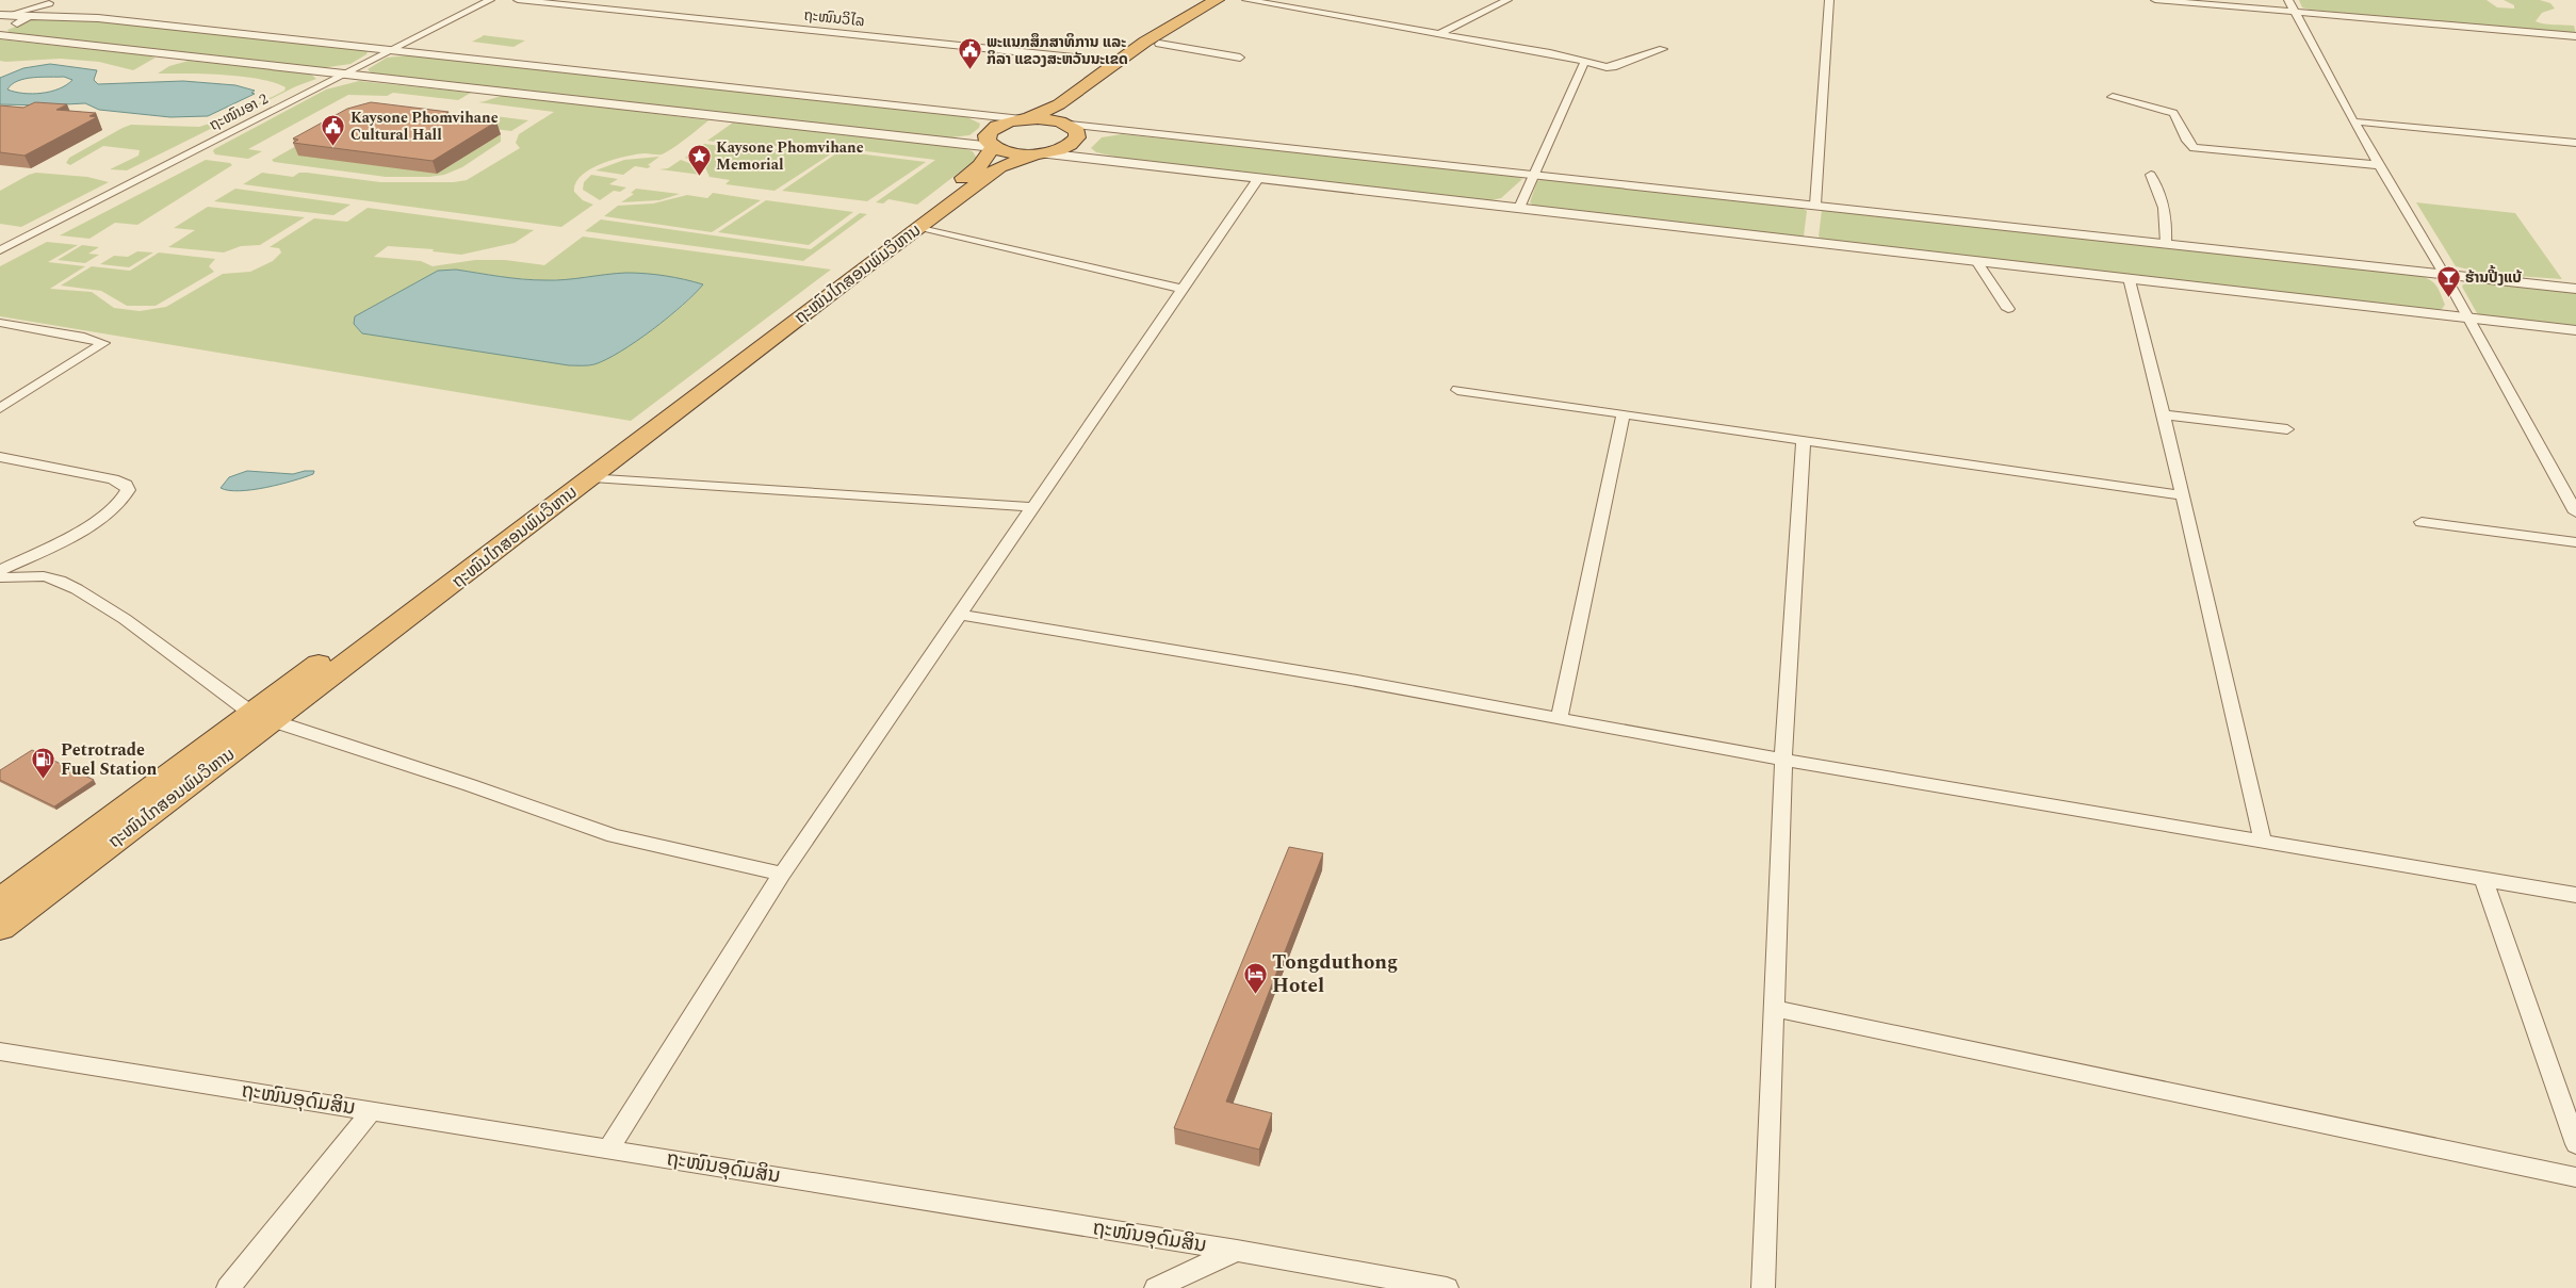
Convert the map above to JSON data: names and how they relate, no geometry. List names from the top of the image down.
{
  "streets": {
    "highway": ["ຖະໜົນໄກສອນພົມວິຫານ"],
    "street": ["ຖະໜົນວິໄລ", "ຖະໜົນອາ 2", "ຖະໜົນອຸດົມສິນ"]
  },
  "places": {
    "public building": ["ພະແນກສຶກສາທິການ ແລະ ກິລາ ແຂວງສະຫວັນນະເຂດ", "Kaysone Phomvihane Cultural Hall"],
    "place": ["Kaysone Phomvihane Memorial"],
    "bar": ["ຮ້ານປີ້ງແບ້"],
    "fuel station": ["Petrotrade Fuel Station"],
    "hotel": ["Tongduthong Hotel"]
  }
}
